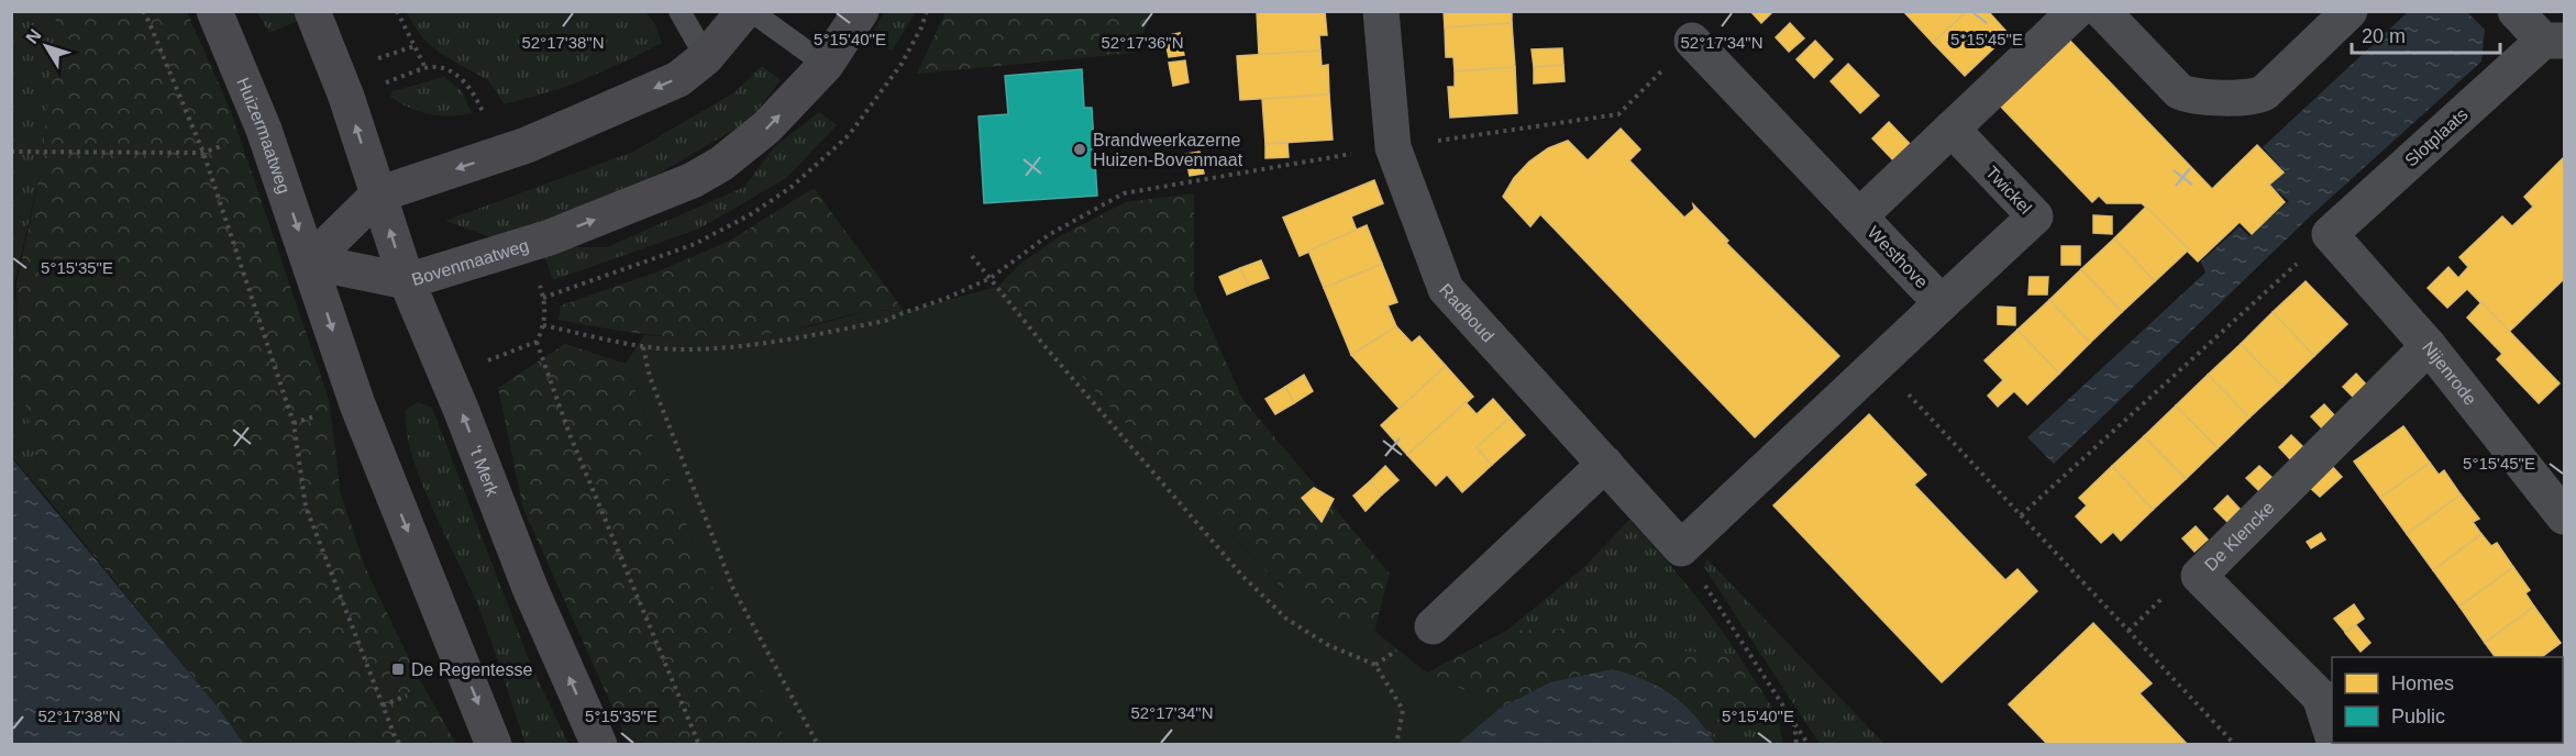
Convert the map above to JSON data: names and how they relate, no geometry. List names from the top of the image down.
{
  "streets": {
    "main road": ["Huizermaatweg", "Bovenmaatweg", "'t Merk"],
    "street": [
      "Slotplaats",
      "Twickel",
      "Westhove",
      "Radboud",
      "Nijenrode",
      "De Klencke"
    ]
  },
  "crossings": [
    ["Huizermaatweg", "Bovenmaatweg"],
    ["Slotplaats", "Nijenrode"],
    ["Twickel", "Westhove"],
    ["Westhove", "Radboud"],
    ["Bovenmaatweg", "'t Merk"],
    ["Nijenrode", "De Klencke"]
  ],
  "places": {
    "other": ["Brandweerkazerne Huizen-Bovenmaat"],
    "transit": ["De Regentesse"]
  },
  "legend": ["Homes", "Public"],
  "scale_bar": "20 m",
  "north": "top left",
  "coordinates": [
    "5°15'40\"E",
    "5°15'45\"E",
    "52°17'38\"N",
    "52°17'36\"N",
    "52°17'34\"N",
    "5°15'35\"E"
  ]
}
